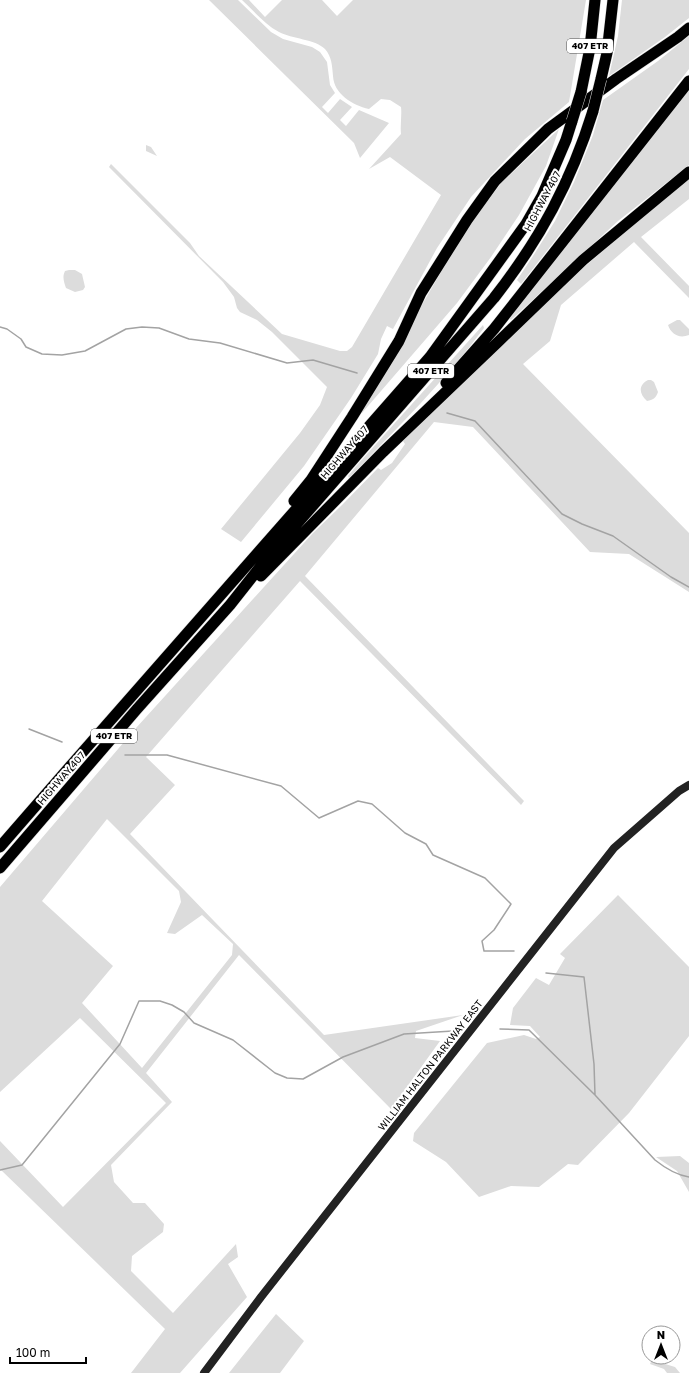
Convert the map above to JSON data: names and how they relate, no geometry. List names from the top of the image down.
{
  "streets": {
    "highway": ["407 ETR", "HIGHWAY 407"],
    "main road": ["WILLIAM HALTON PARKWAY EAST"]
  },
  "scale_bar": "100 m",
  "north": "top"
}
